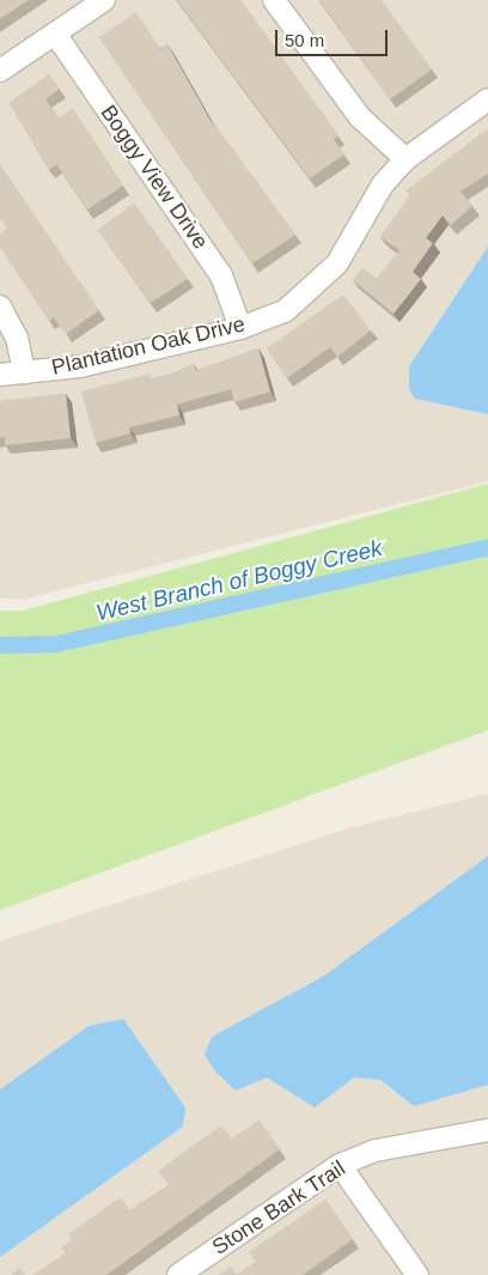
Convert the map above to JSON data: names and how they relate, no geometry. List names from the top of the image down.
{
  "streets": {
    "street": ["Boggy View Drive", "Plantation Oak Drive", "Stone Bark Trail"]
  },
  "crossings": [
    ["Boggy View Drive", "Plantation Oak Drive"]
  ],
  "water": ["West Branch of Boggy Creek"],
  "scale_bar": "50 m"
}
